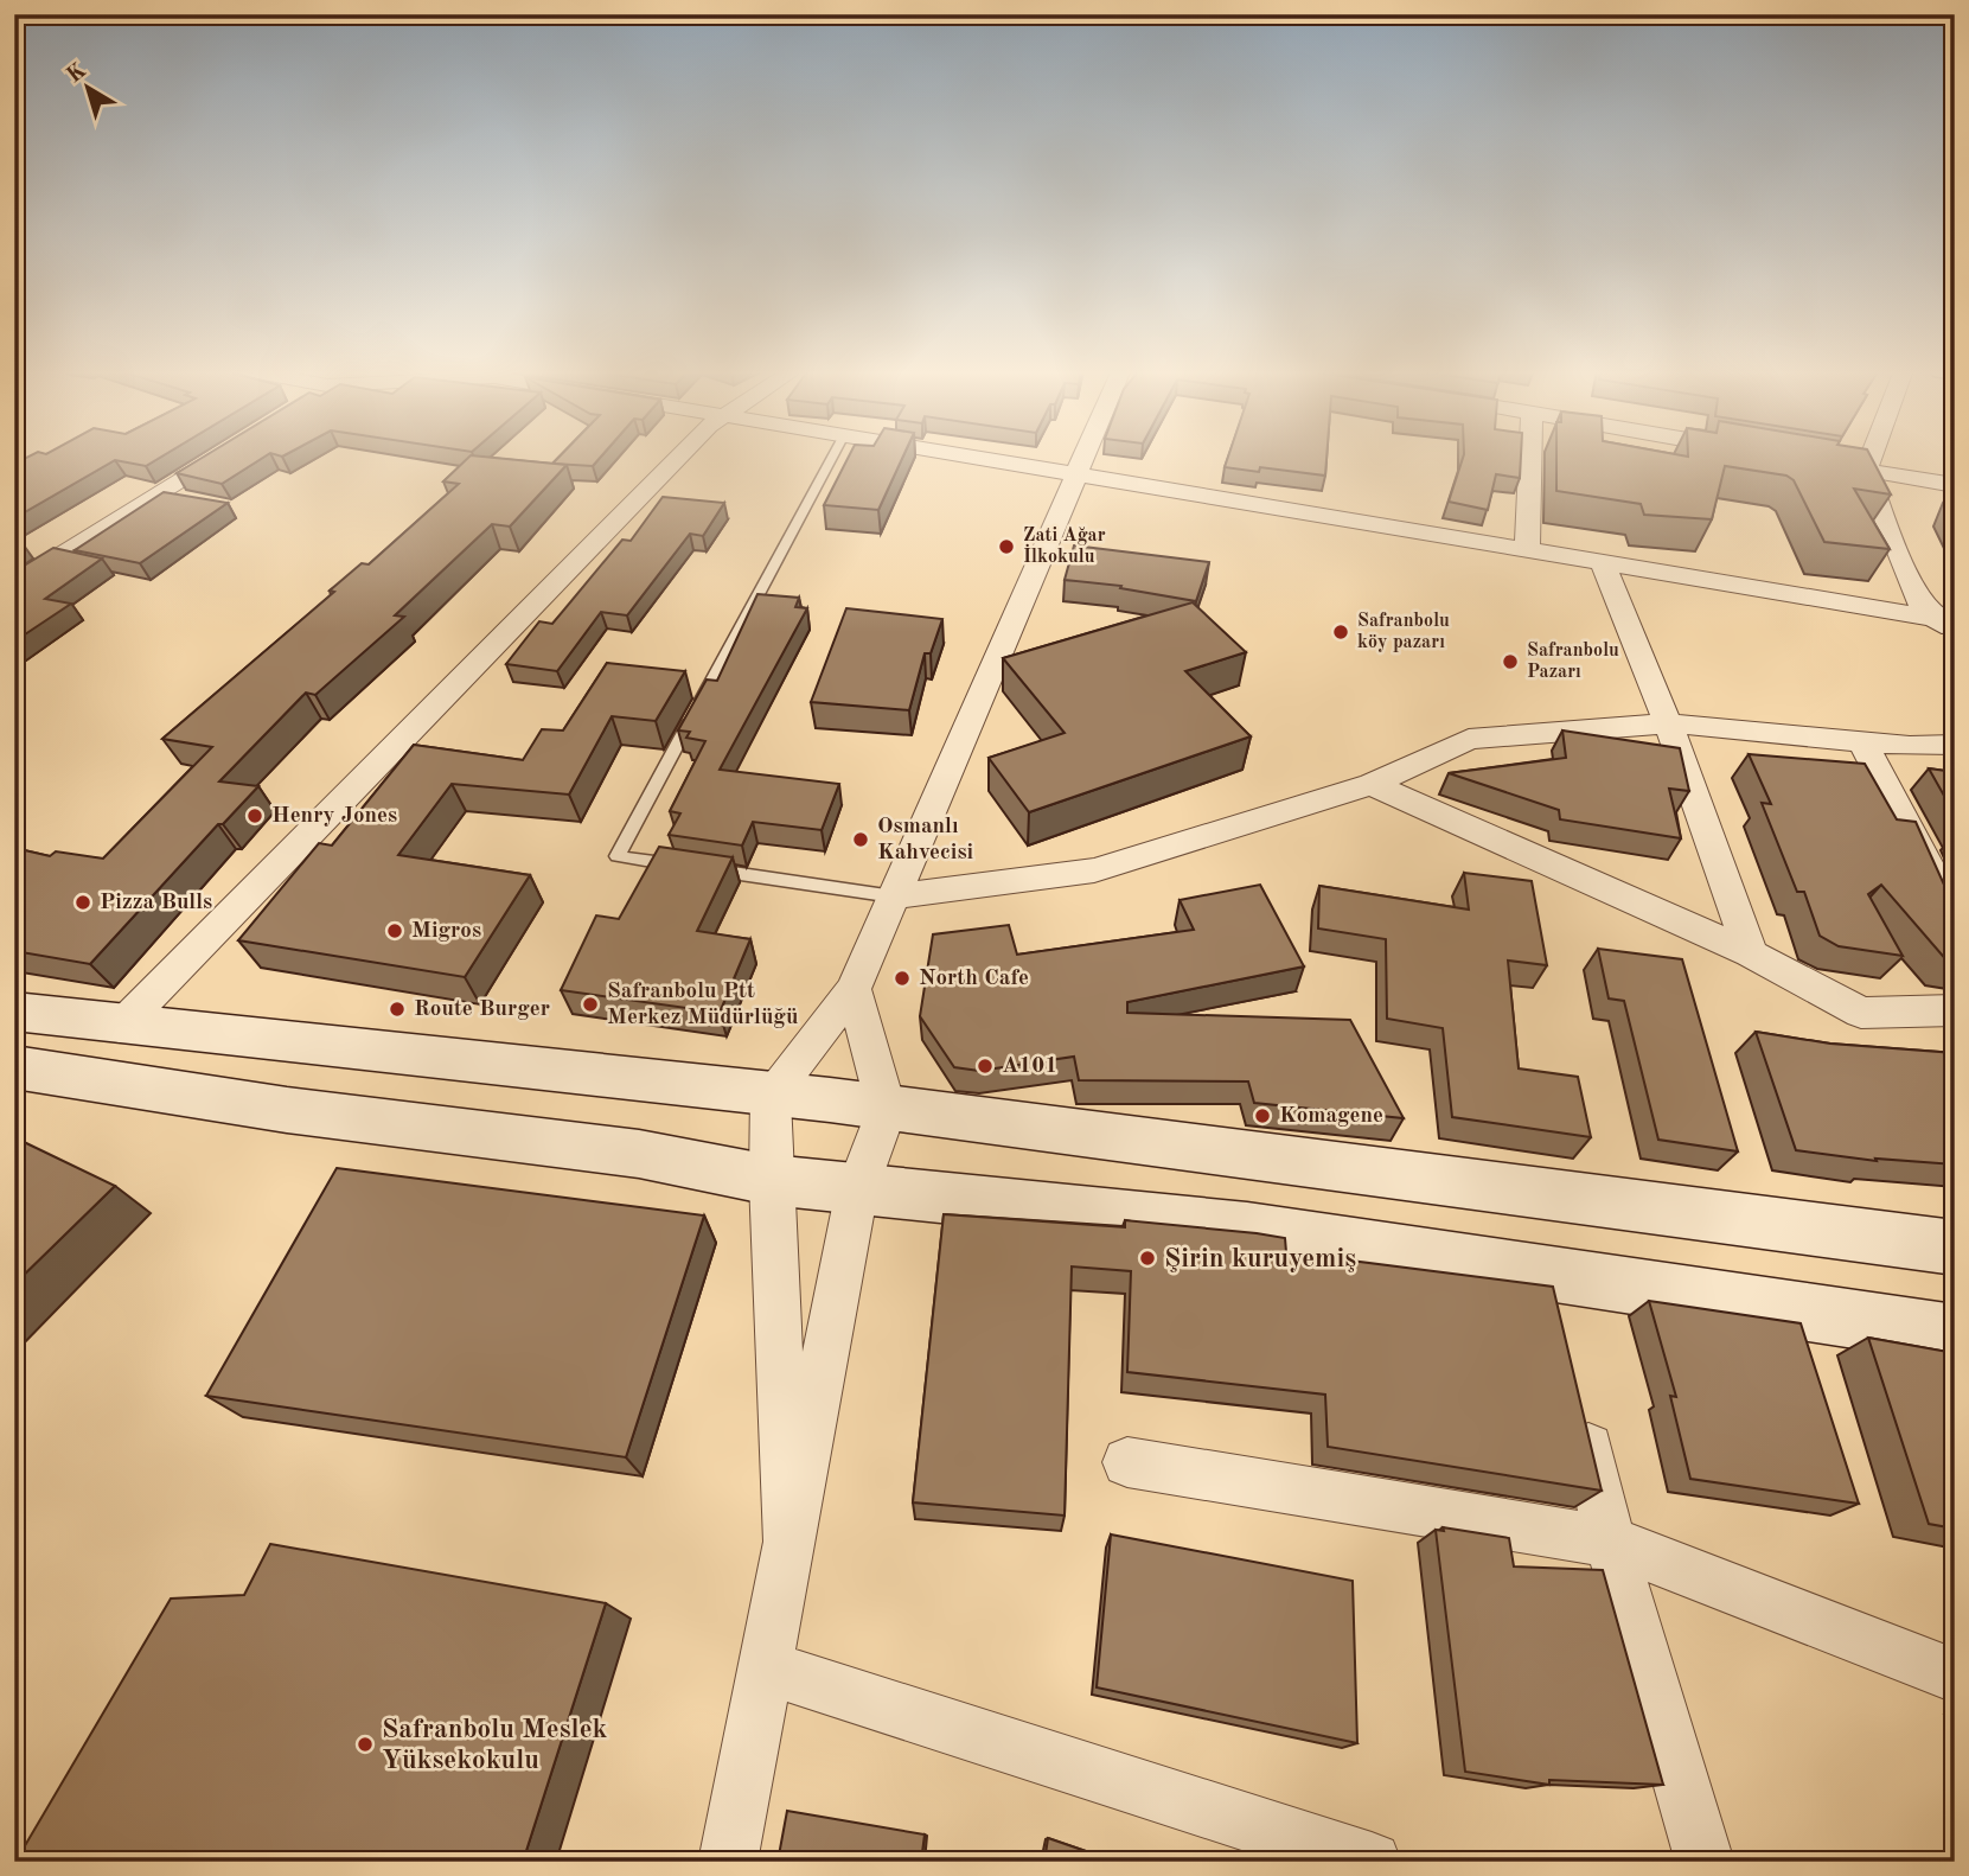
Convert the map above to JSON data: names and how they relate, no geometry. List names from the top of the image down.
{
  "places": [
    "Zati Ağar İlkokulu",
    "Safranbolu köy pazarı",
    "Safranbolu Pazarı",
    "Henry Jones",
    "Osmanlı Kahvecisi",
    "Pizza Bulls",
    "Migros",
    "North Cafe",
    "Safranbolu Ptt Merkez Müdürlüğü",
    "Route Burger",
    "A101",
    "Komagene",
    "Şirin kuruyemiş",
    "Safranbolu Meslek Yüksekokulu"
  ],
  "north": "top left"
}
